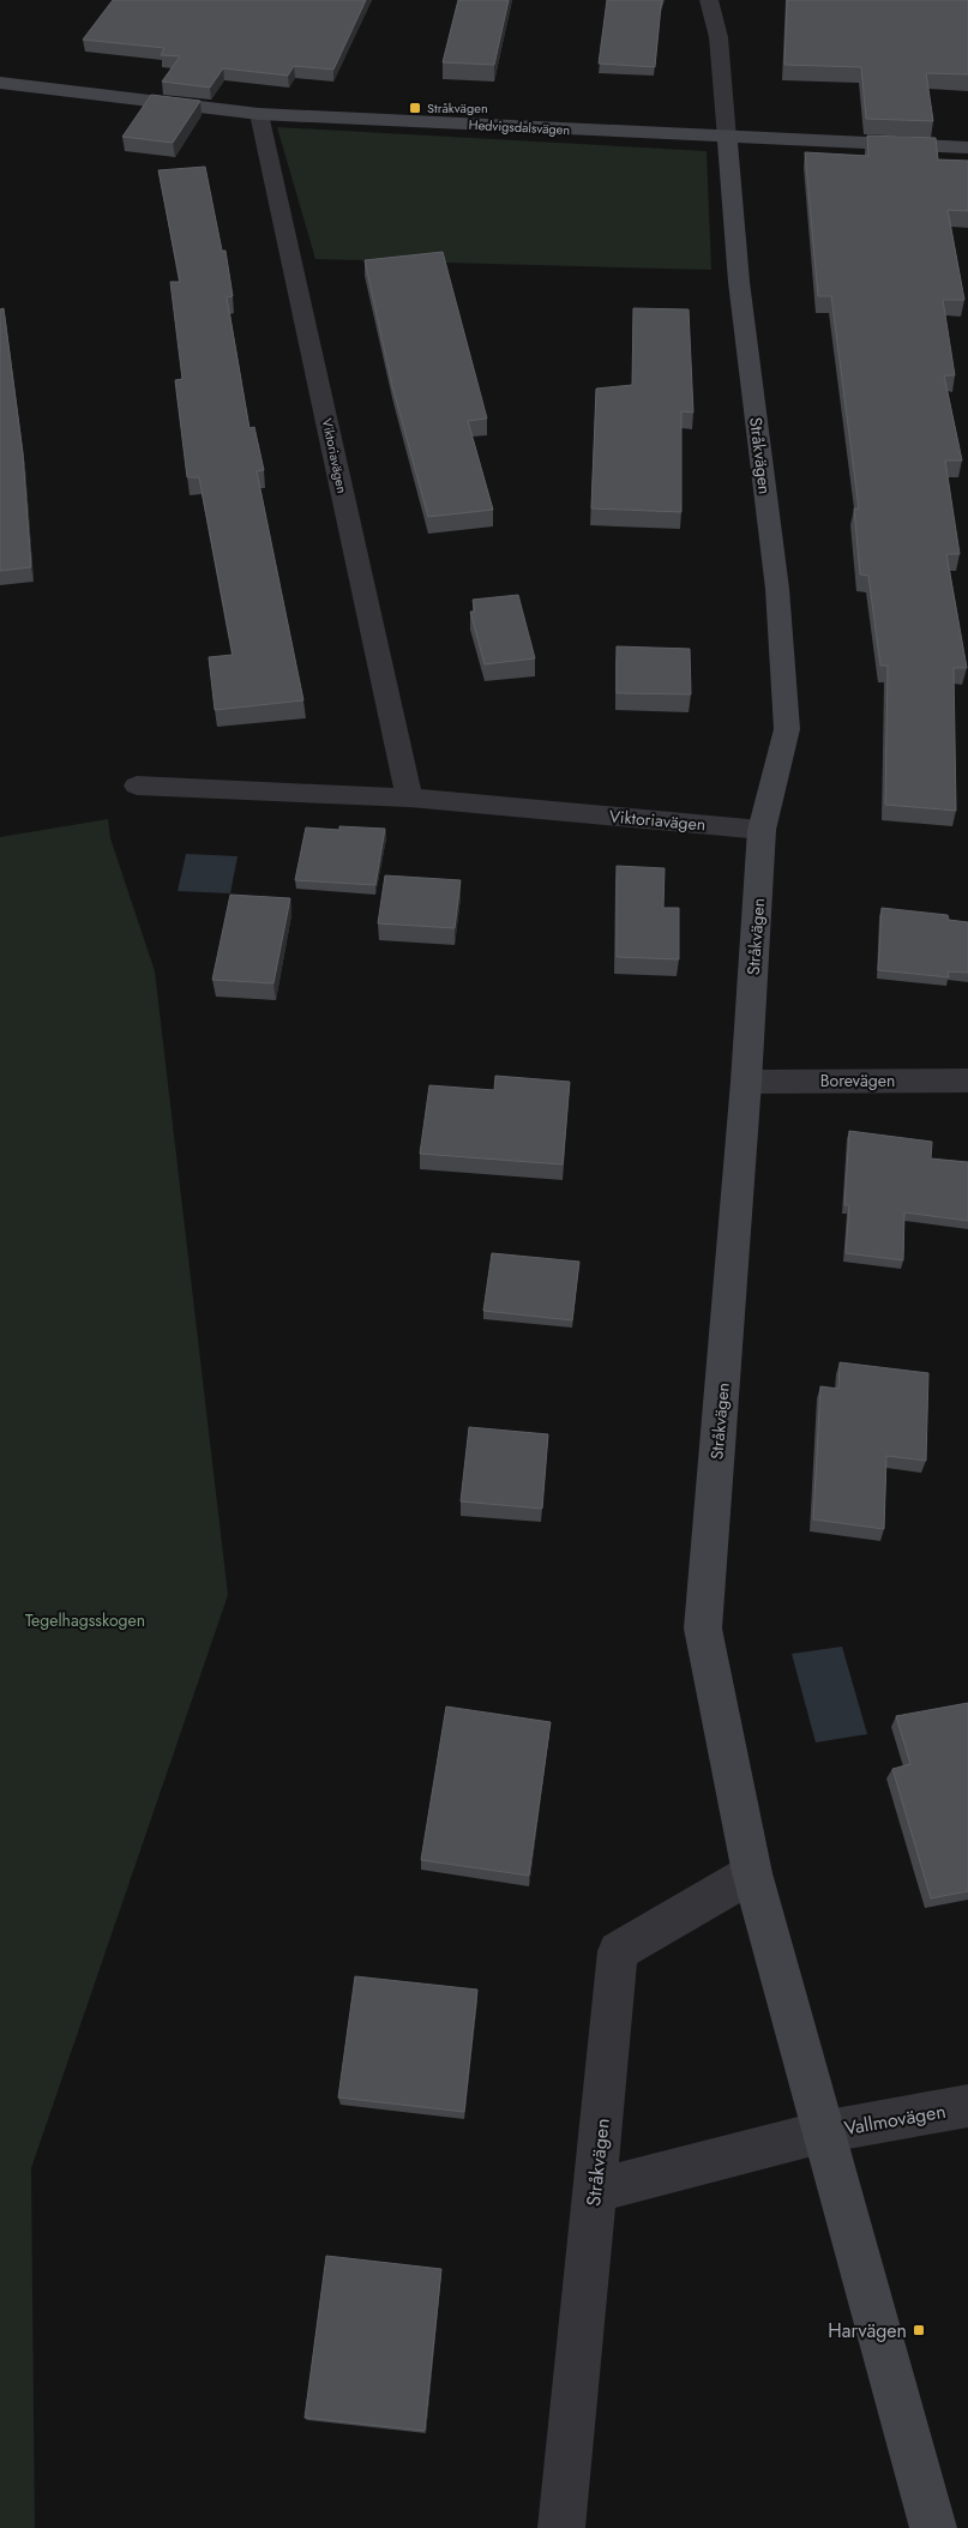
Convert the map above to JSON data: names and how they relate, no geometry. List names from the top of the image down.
{
  "streets": {
    "street": [
      "Hedvigsdalsvägen",
      "Viktoriavägen",
      "Stråkvägen",
      "Borevägen",
      "Vallmovägen"
    ]
  },
  "crossings": [
    ["Hedvigsdalsvägen", "Viktoriavägen"],
    ["Hedvigsdalsvägen", "Stråkvägen"],
    ["Viktoriavägen", "Stråkvägen"],
    ["Stråkvägen", "Borevägen"],
    ["Stråkvägen", "Vallmovägen"]
  ],
  "parks": ["Tegelhagsskogen"],
  "places": {
    "transit": ["Stråkvägen", "Harvägen"]
  }
}
